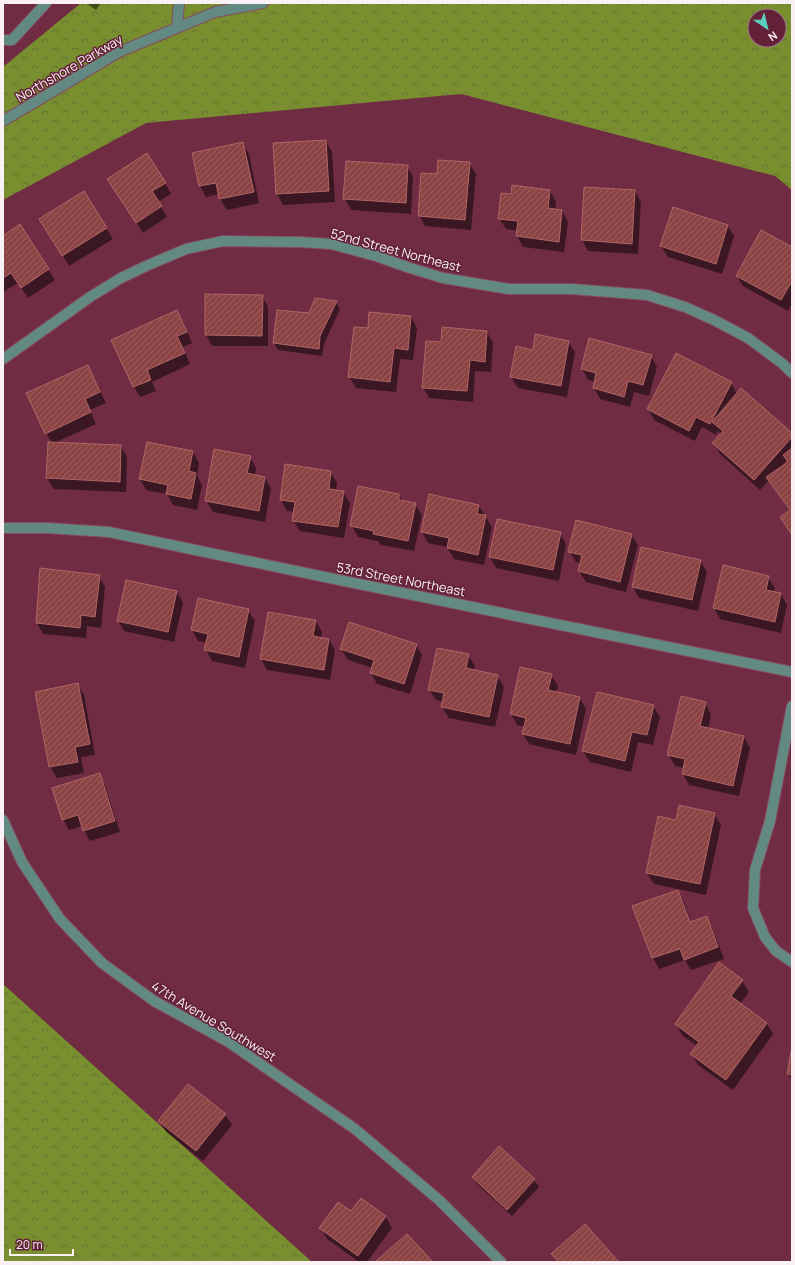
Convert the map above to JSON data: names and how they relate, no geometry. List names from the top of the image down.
{
  "streets": {
    "street": [
      "Northshore Parkway",
      "52nd Street Northeast",
      "53rd Street Northeast",
      "47th Avenue Southwest"
    ]
  },
  "scale_bar": "20 m",
  "north": "bottom right"
}
